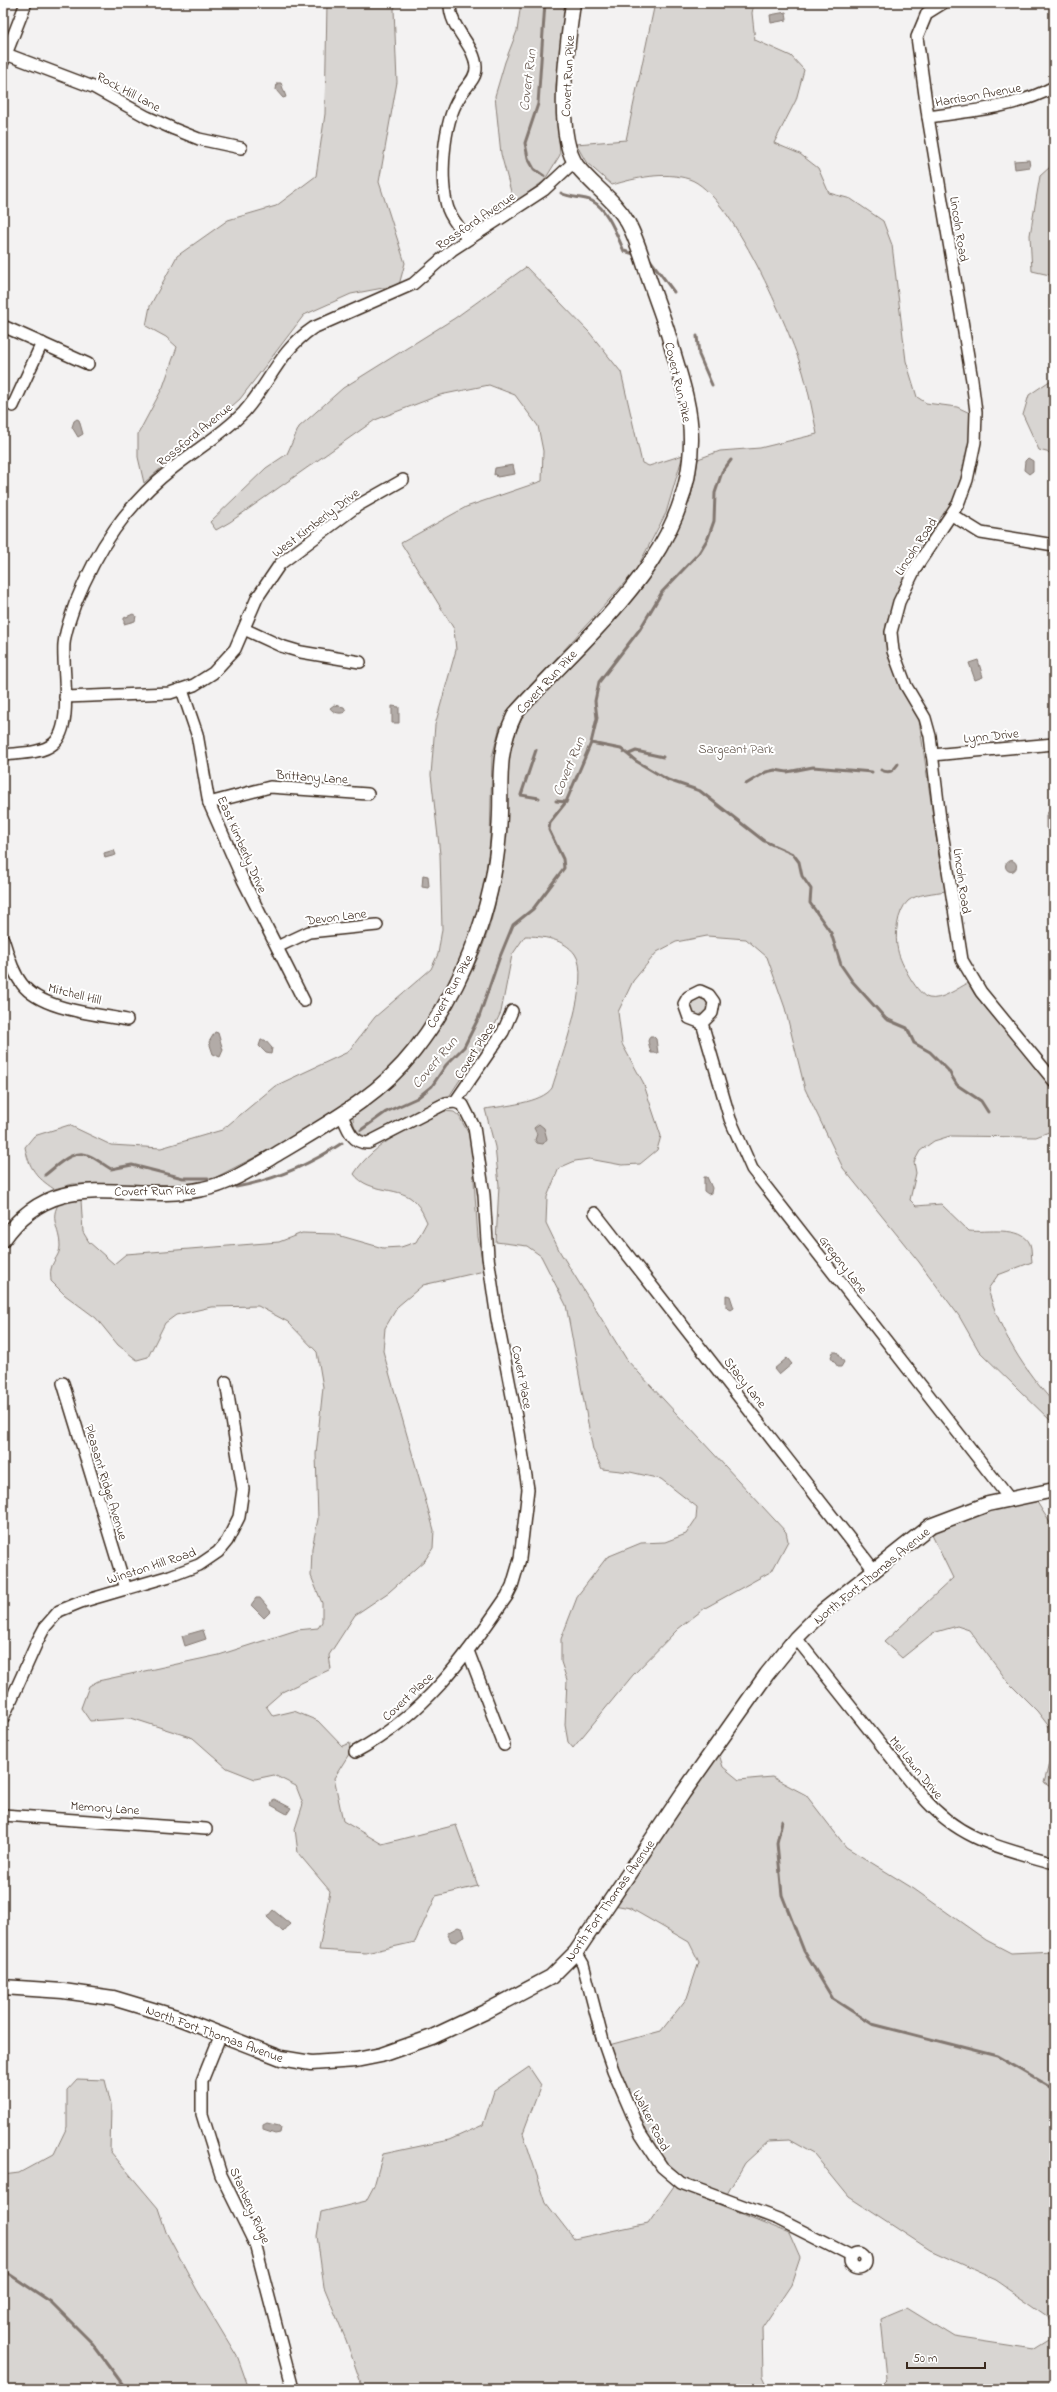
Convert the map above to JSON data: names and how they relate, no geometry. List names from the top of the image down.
{
  "streets": {
    "street": [
      "Covert Run Pike",
      "Rock Hill Lane",
      "Harrison Avenue",
      "Rossford Avenue",
      "Lincoln Road",
      "West Kimberly Drive",
      "Lynn Drive",
      "Brittany Lane",
      "East Kimberly Drive",
      "Devon Lane",
      "Mitchell Hill",
      "Covert Place",
      "Gregory Lane",
      "Stacy Lane",
      "Pleasant Ridge Avenue",
      "Winston Hill Road",
      "North Fort Thomas Avenue",
      "Mel Lawn Drive",
      "Memory Lane",
      "Walker Road",
      "Stanbery Ridge"
    ]
  },
  "crossings": [
    ["Covert Run Pike", "Rossford Avenue"],
    ["Harrison Avenue", "Lincoln Road"],
    ["Rossford Avenue", "West Kimberly Drive"],
    ["Lincoln Road", "Lynn Drive"],
    ["West Kimberly Drive", "East Kimberly Drive"],
    ["Brittany Lane", "East Kimberly Drive"],
    ["East Kimberly Drive", "Devon Lane"],
    ["Gregory Lane", "North Fort Thomas Avenue"],
    ["Stacy Lane", "North Fort Thomas Avenue"],
    ["Pleasant Ridge Avenue", "Winston Hill Road"],
    ["North Fort Thomas Avenue", "Mel Lawn Drive"],
    ["North Fort Thomas Avenue", "Walker Road"],
    ["North Fort Thomas Avenue", "Stanbery Ridge"]
  ],
  "water": ["Covert Run"],
  "parks": ["Sargeant Park"],
  "scale_bar": "50 m"
}
